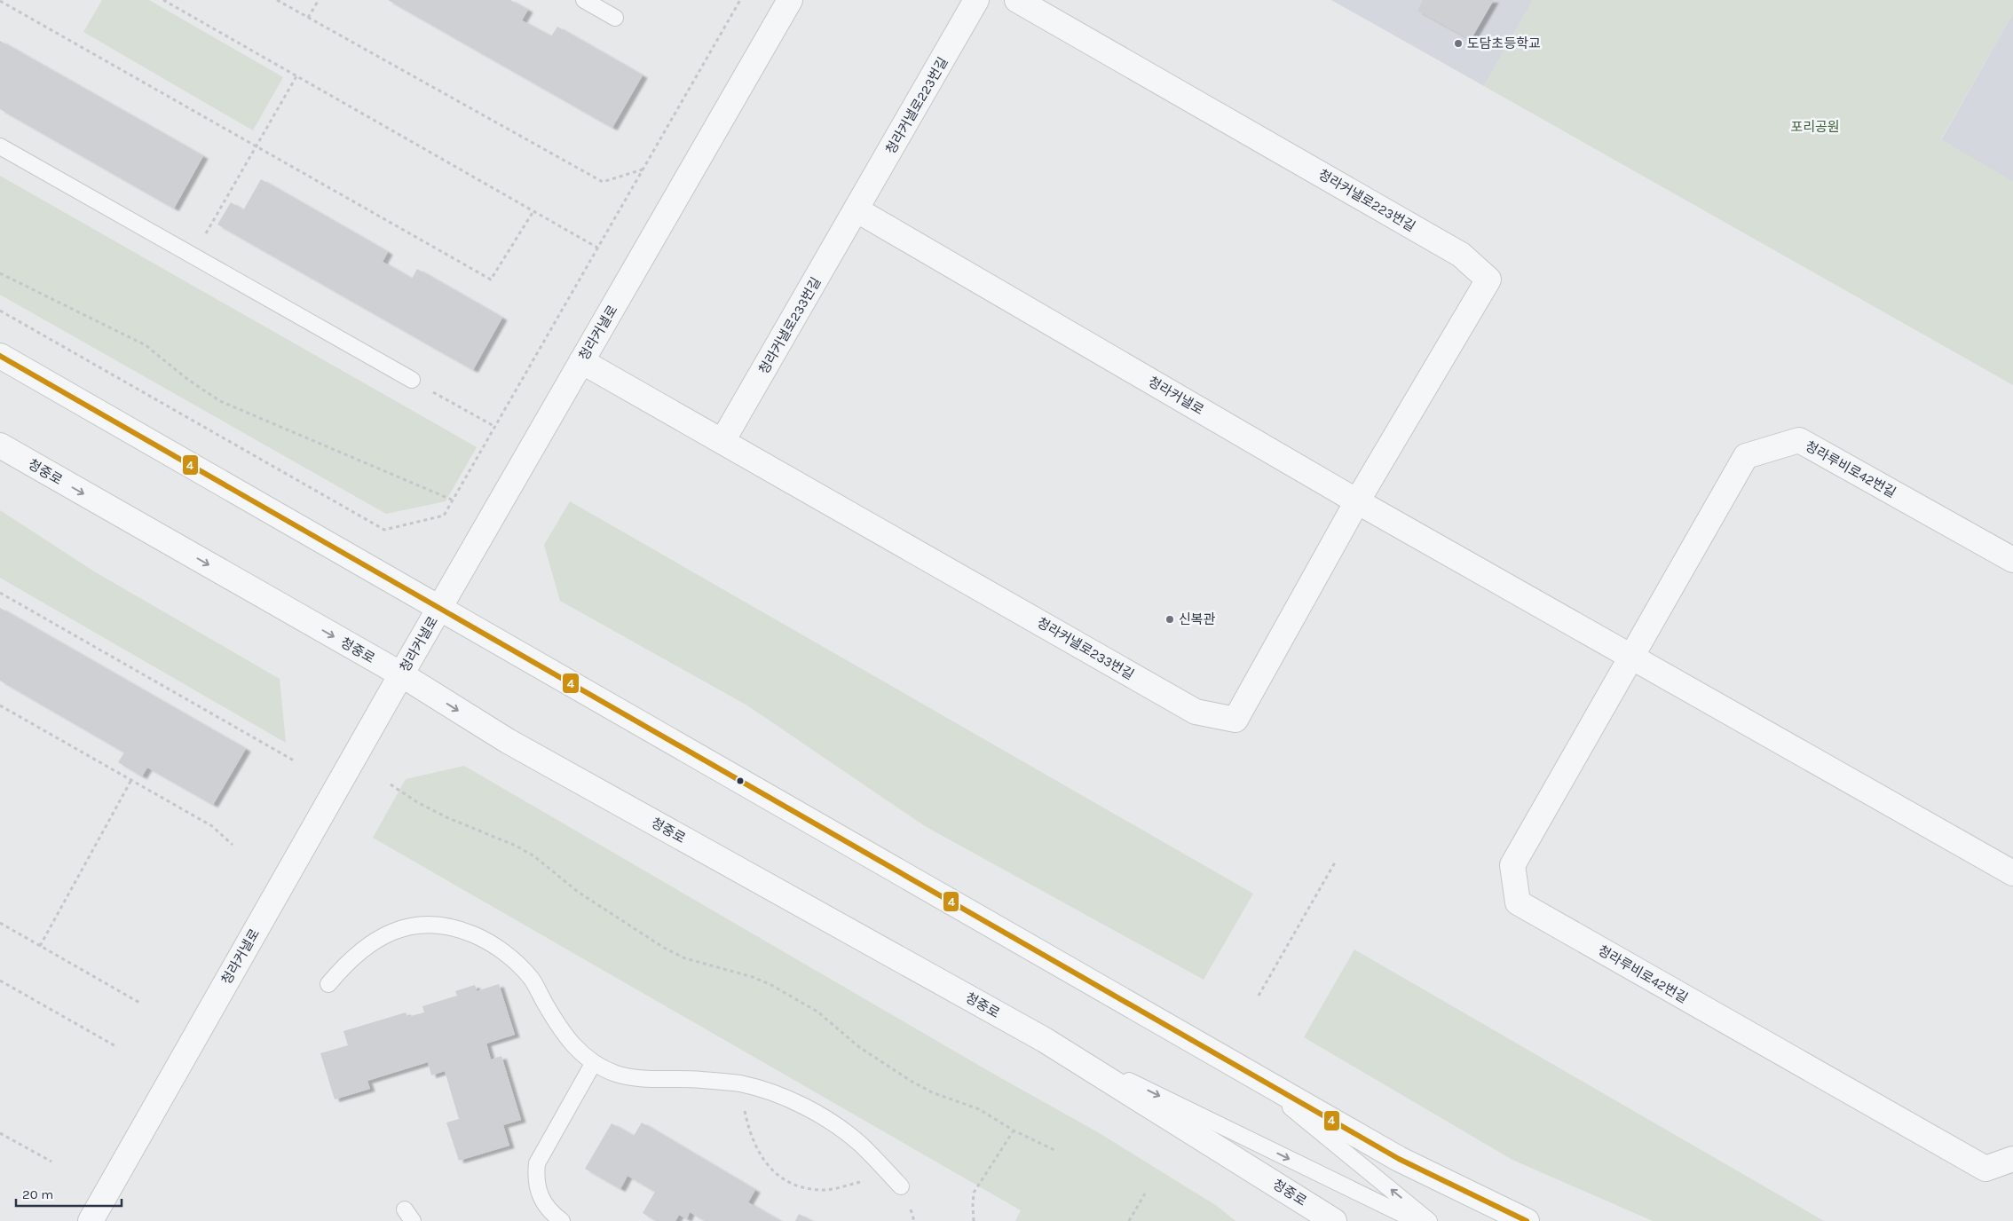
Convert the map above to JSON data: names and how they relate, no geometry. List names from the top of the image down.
{
  "streets": {
    "street": [
      "청라커낼로223번길",
      "청라커낼로233번길",
      "청라커낼로",
      "청라루비로42번길",
      "청중로"
    ]
  },
  "crossings": [
    ["청라커낼로223번길", "청라커낼로233번길"],
    ["청라커낼로223번길", "청라커낼로"],
    ["청라커낼로233번길", "청라커낼로"],
    ["청라커낼로", "청라루비로42번길"],
    ["청라커낼로", "청중로"]
  ],
  "parks": ["포리공원"],
  "places": ["도담초등학교", "신복관"],
  "lines": ["transit line 4"],
  "scale_bar": "20 m"
}
